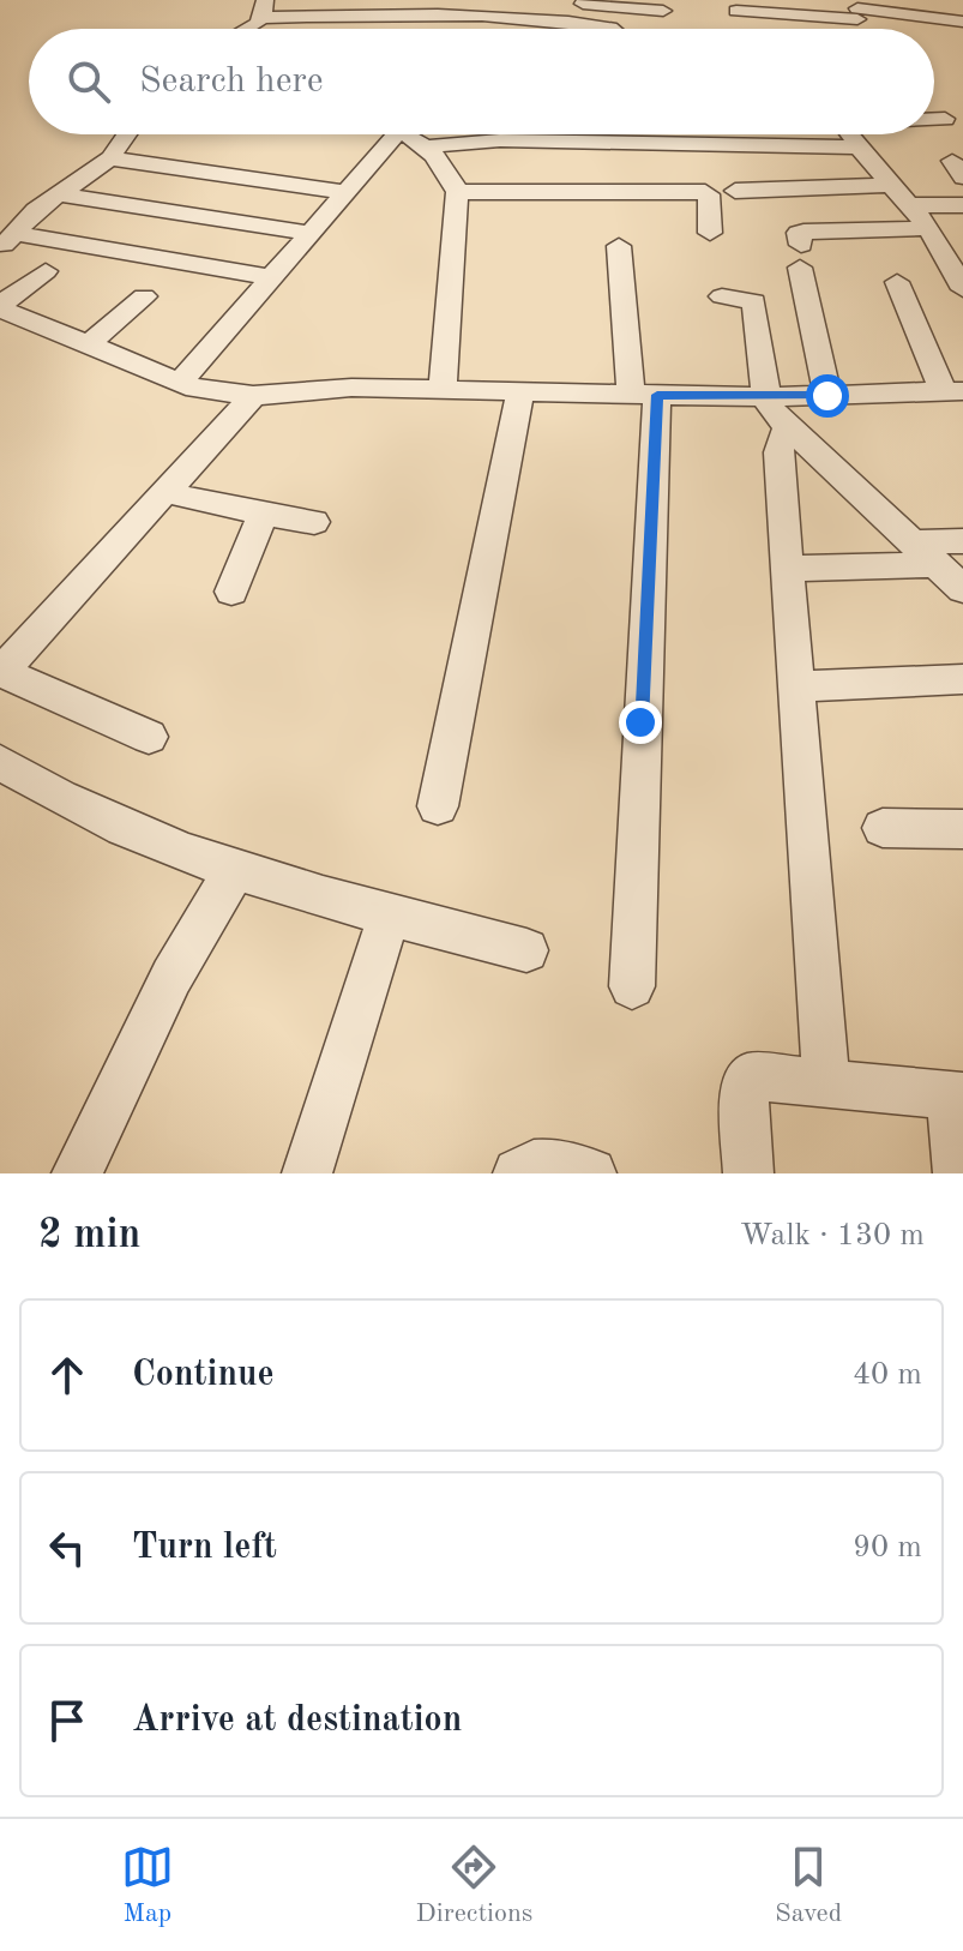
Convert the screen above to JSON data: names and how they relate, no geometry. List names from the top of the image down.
{
  "page": {
    "search": "Search here",
    "heading": ["2 min", "Walk · 130 m"],
    "list": [
      ["Continue", "40 m"],
      ["Turn left", "90 m"],
      "Arrive at destination"
    ],
    "nav": ["Map", "Directions", "Saved"]
  }
}
